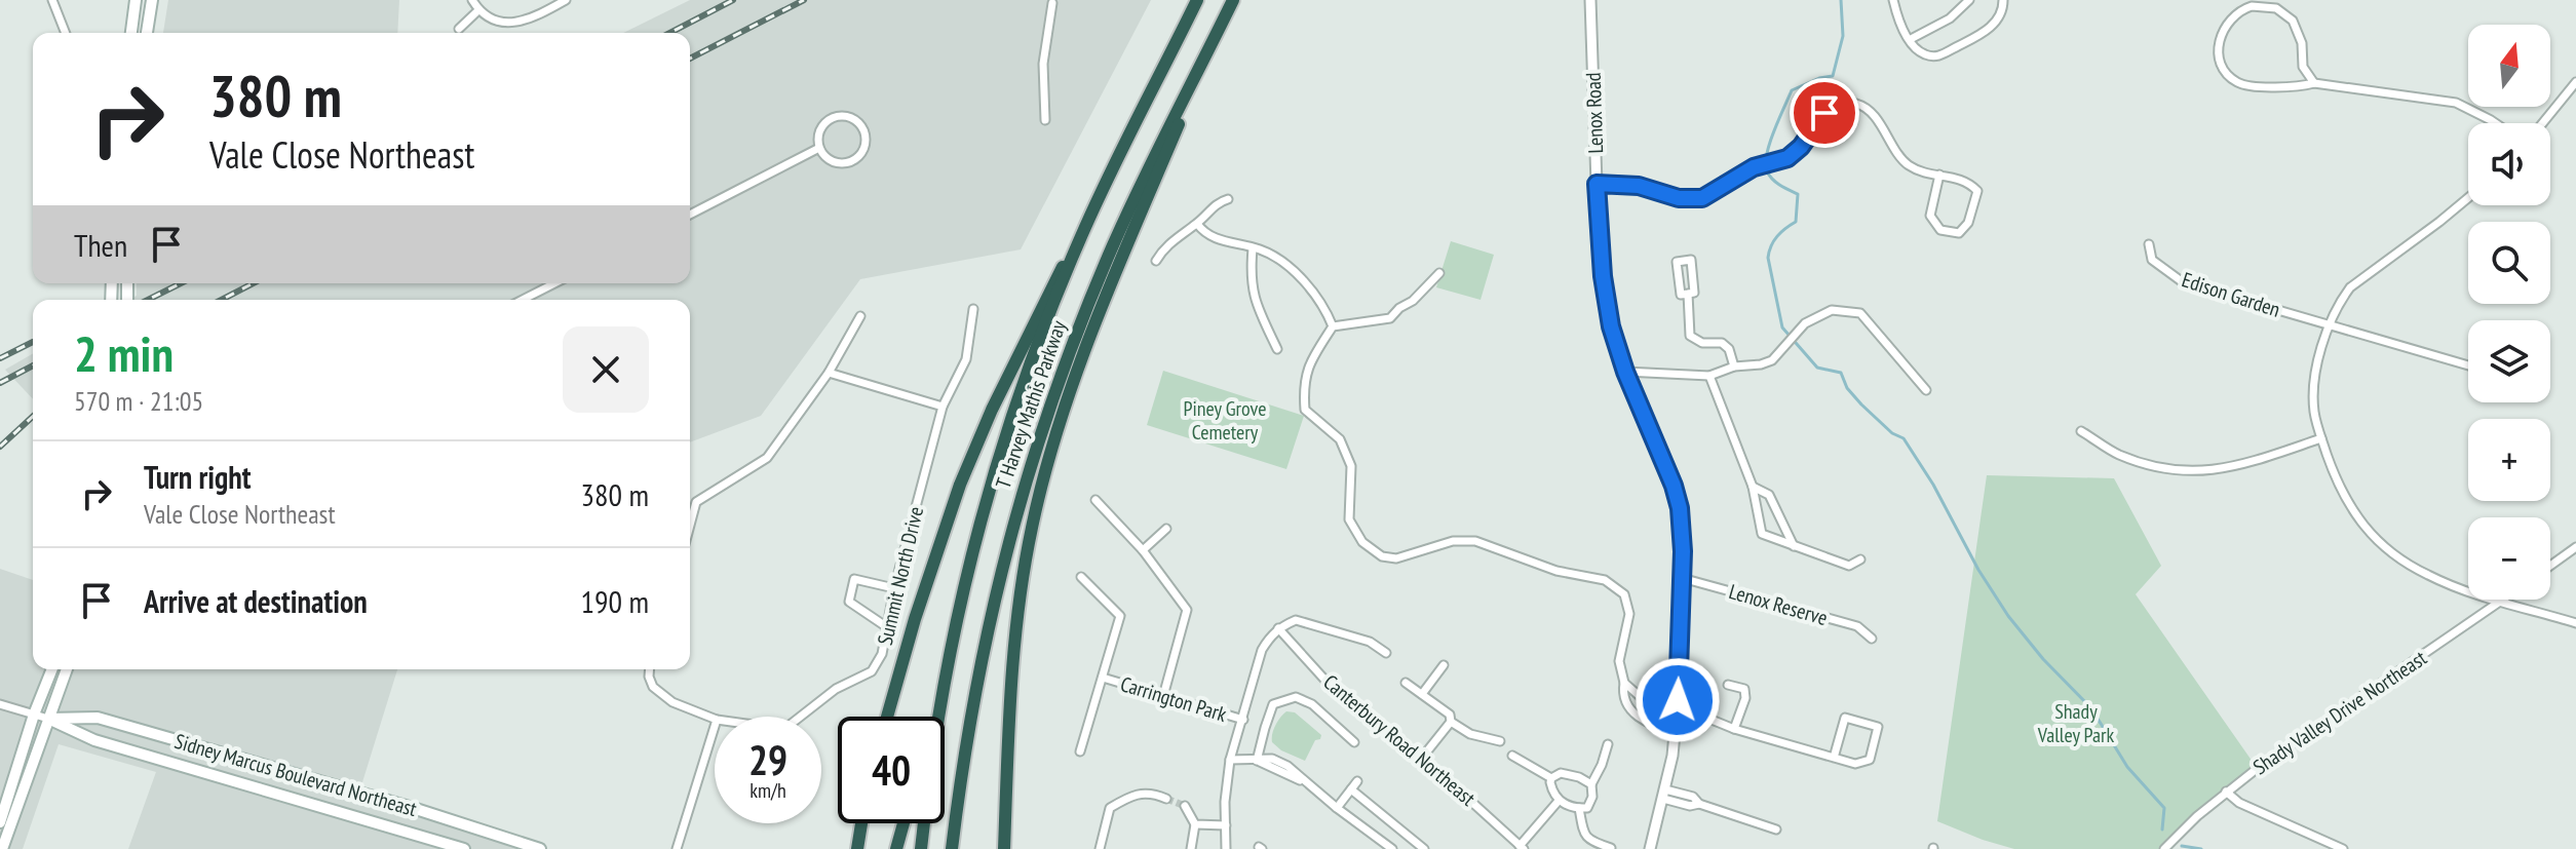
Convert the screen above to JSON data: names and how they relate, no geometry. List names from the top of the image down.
{
  "streets": {
    "highway": ["T Harvey Mathis Parkway"],
    "main road": ["Sidney Marcus Boulevard Northeast"],
    "street": [
      "Lenox Road",
      "Edison Garden",
      "Summit North Drive",
      "Lenox Reserve",
      "Carrington Park",
      "Shady Valley Drive Northeast",
      "Canterbury Road Northeast"
    ]
  },
  "crossings": [
    ["Lenox Road", "Lenox Reserve"]
  ],
  "parks": ["Piney Grove Cemetery", "Shady Valley Park"],
  "north": "top",
  "page": {
    "map_buttons": ["+", "−"],
    "turn": ["380 m", "Vale Close Northeast"],
    "then": "Then",
    "heading": ["2 min", "570 m · 21:05"],
    "list": [
      {
        "name": "Turn right",
        "note": "Vale Close Northeast",
        "value": "380 m"
      },
      {
        "name": "Arrive at destination",
        "value": "190 m"
      }
    ],
    "speed": "29 km/h",
    "limit": "40"
  }
}
